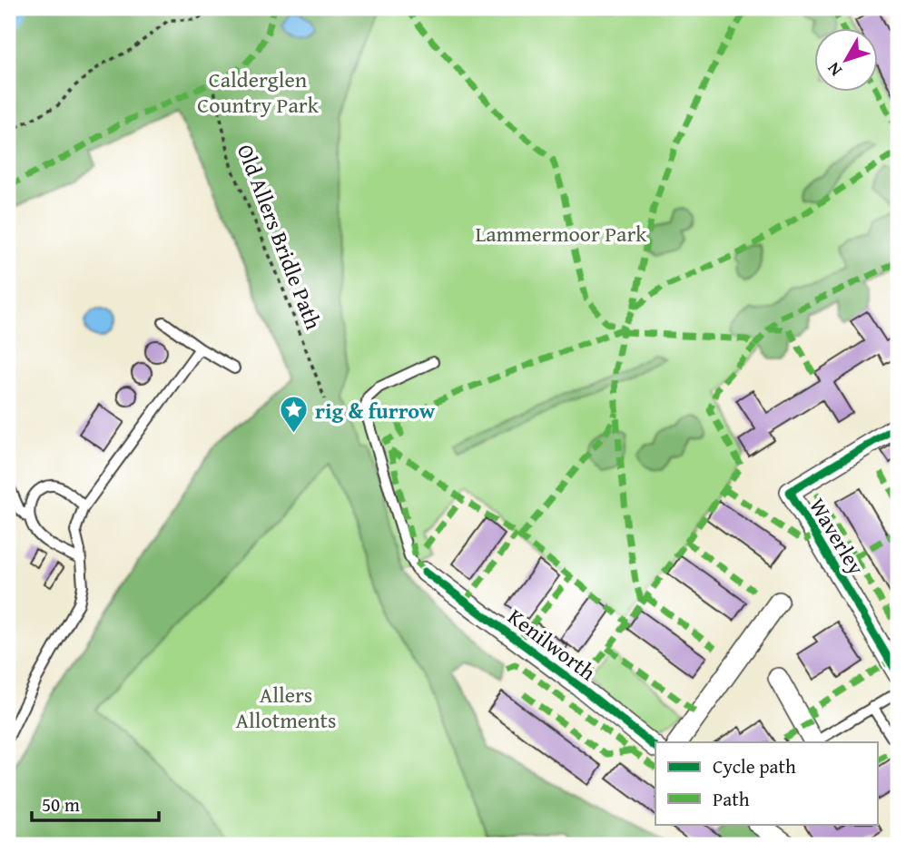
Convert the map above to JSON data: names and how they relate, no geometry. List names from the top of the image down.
{
  "streets": {
    "street": ["Waverley", "Kenilworth"],
    "path": ["Old Allers Bridle Path"]
  },
  "parks": ["Calderglen Country Park", "Lammermoor Park", "Allers Allotments"],
  "places": {
    "place": ["rig & furrow"]
  },
  "legend": ["Cycle path", "Path"],
  "scale_bar": "50 m",
  "north": "bottom left"
}
